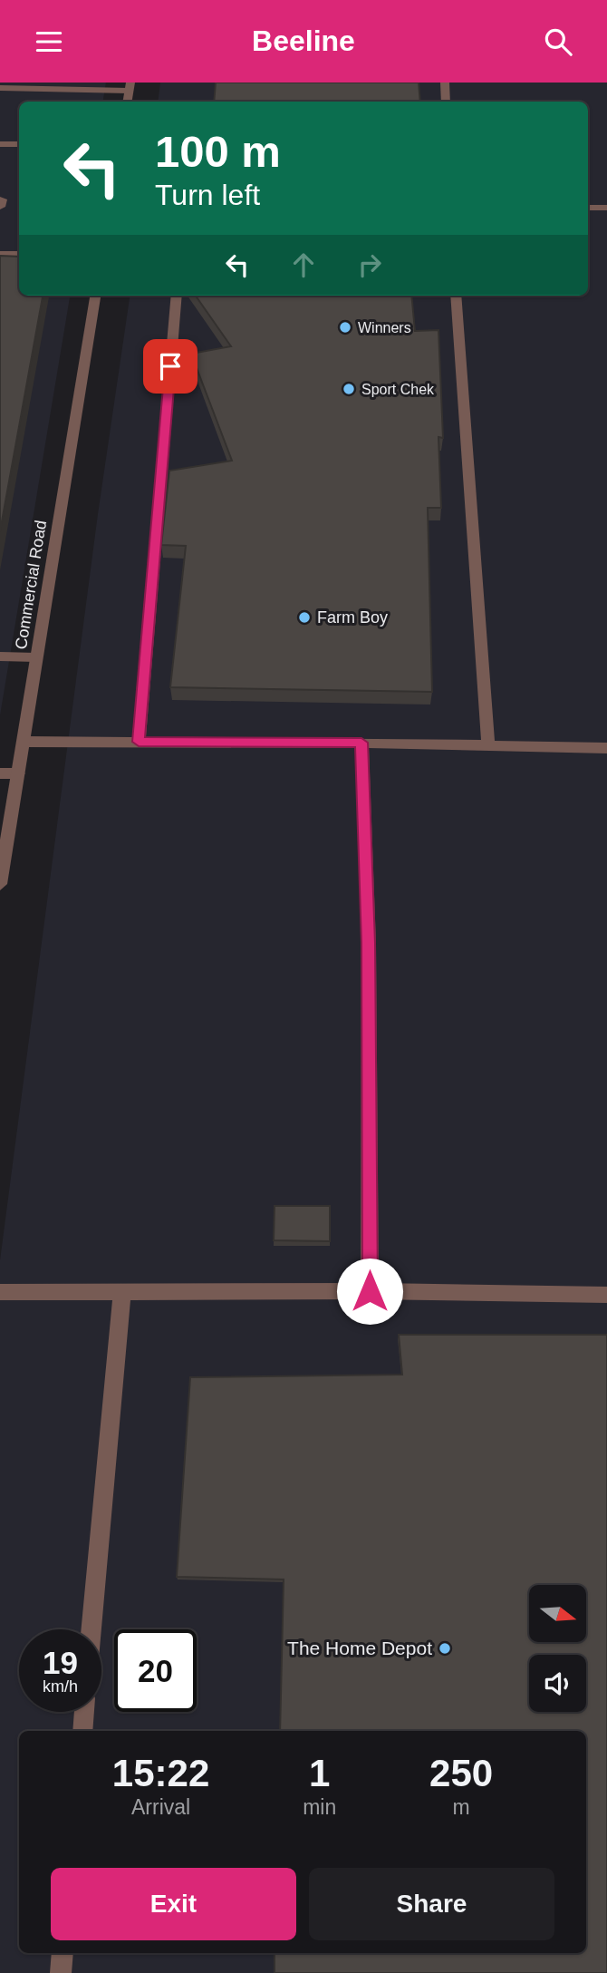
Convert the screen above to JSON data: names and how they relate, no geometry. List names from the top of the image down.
{
  "streets": {
    "street": ["Commercial Road"]
  },
  "places": [
    "Winners",
    "Sport Chek",
    "Farm Boy",
    "The Home Depot"
  ],
  "north": "right",
  "page": {
    "header": "Beeline",
    "turn": ["100 m", "Turn left"],
    "speed": "19 km/h",
    "limit": "20",
    "eta": [
      "15:22",
      "Arrival",
      "1",
      "min",
      "250",
      "m"
    ],
    "buttons": ["Exit", "Share"]
  }
}
